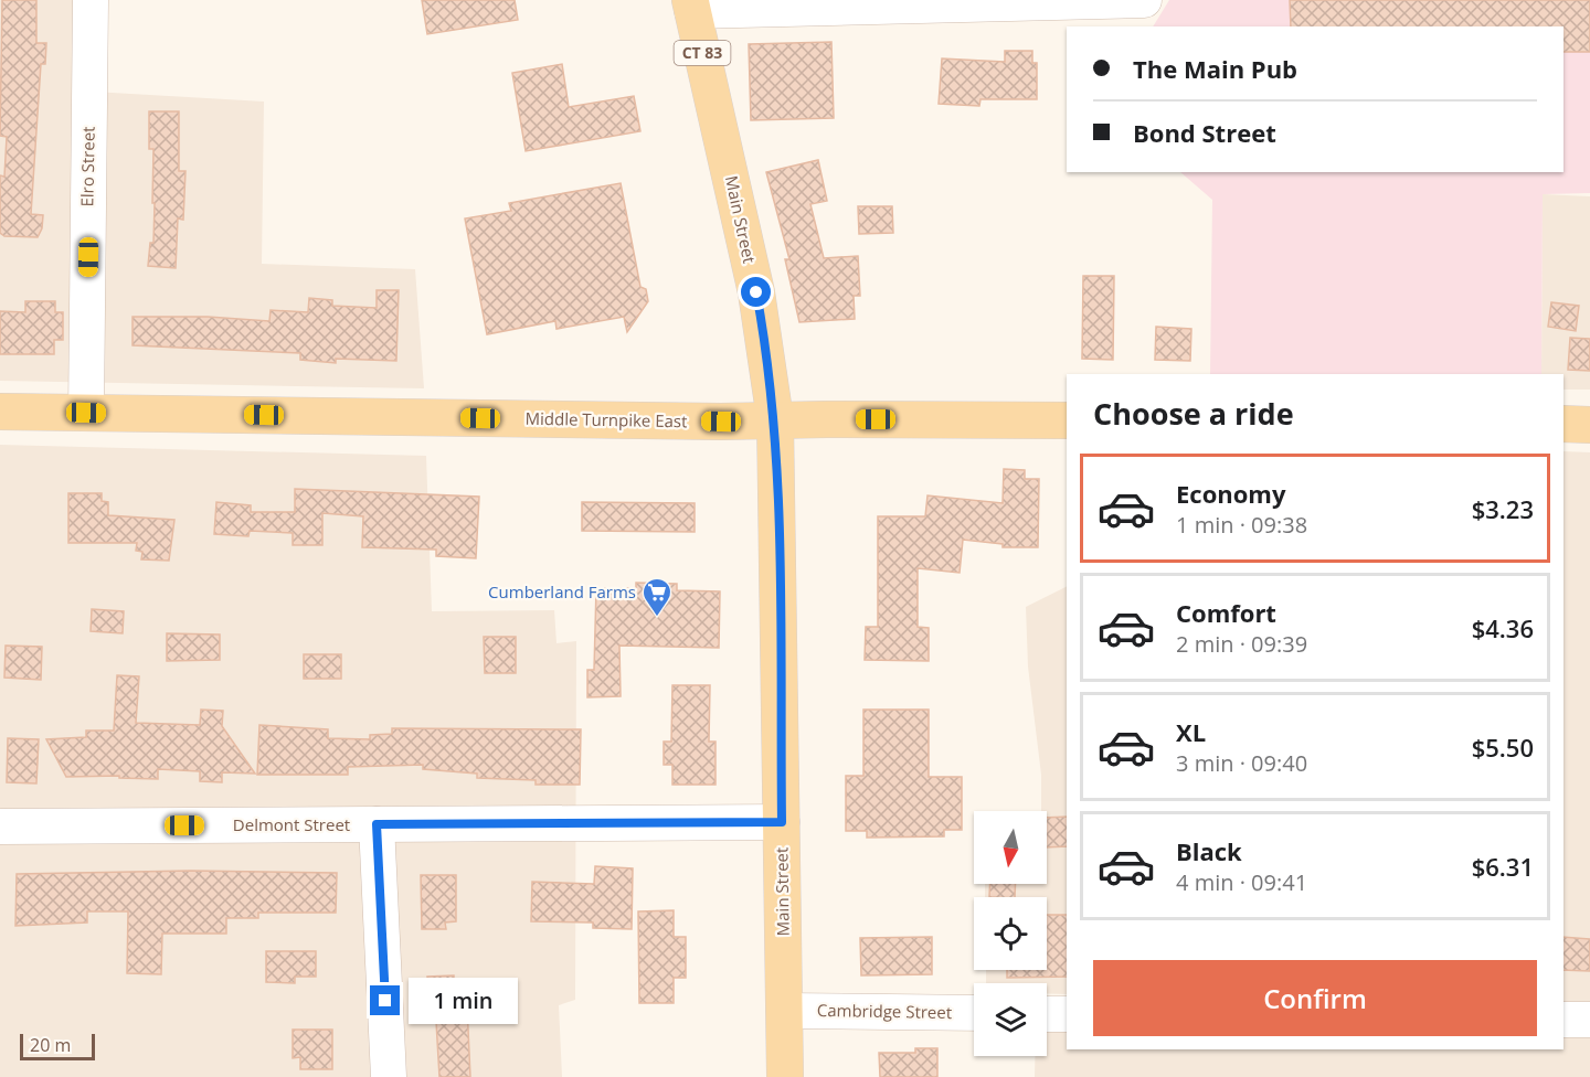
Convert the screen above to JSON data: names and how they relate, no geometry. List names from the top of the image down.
{
  "streets": {
    "main road": ["CT 83", "Main Street", "Middle Turnpike East"],
    "street": ["Elro Street", "Delmont Street", "Cambridge Street"]
  },
  "crossings": [
    ["Elro Street", "Middle Turnpike East"],
    ["Main Street", "Middle Turnpike East"],
    ["Main Street", "Delmont Street"],
    ["Main Street", "Cambridge Street"]
  ],
  "places": {
    "supermarket": ["Cumberland Farms"]
  },
  "scale_bar": "20 m",
  "north": "bottom",
  "page": {
    "banner": ["The Main Pub", "Bond Street"],
    "heading": "Choose a ride",
    "list": [
      {
        "name": "Economy",
        "note": "1 min · 09:38",
        "value": "$3.23"
      },
      {
        "name": "Comfort",
        "note": "2 min · 09:39",
        "value": "$4.36"
      },
      {
        "name": "XL",
        "note": "3 min · 09:40",
        "value": "$5.50"
      },
      {
        "name": "Black",
        "note": "4 min · 09:41",
        "value": "$6.31"
      }
    ],
    "buttons": "Confirm",
    "bubble": "1 min",
    "scale": "20 m"
  }
}
